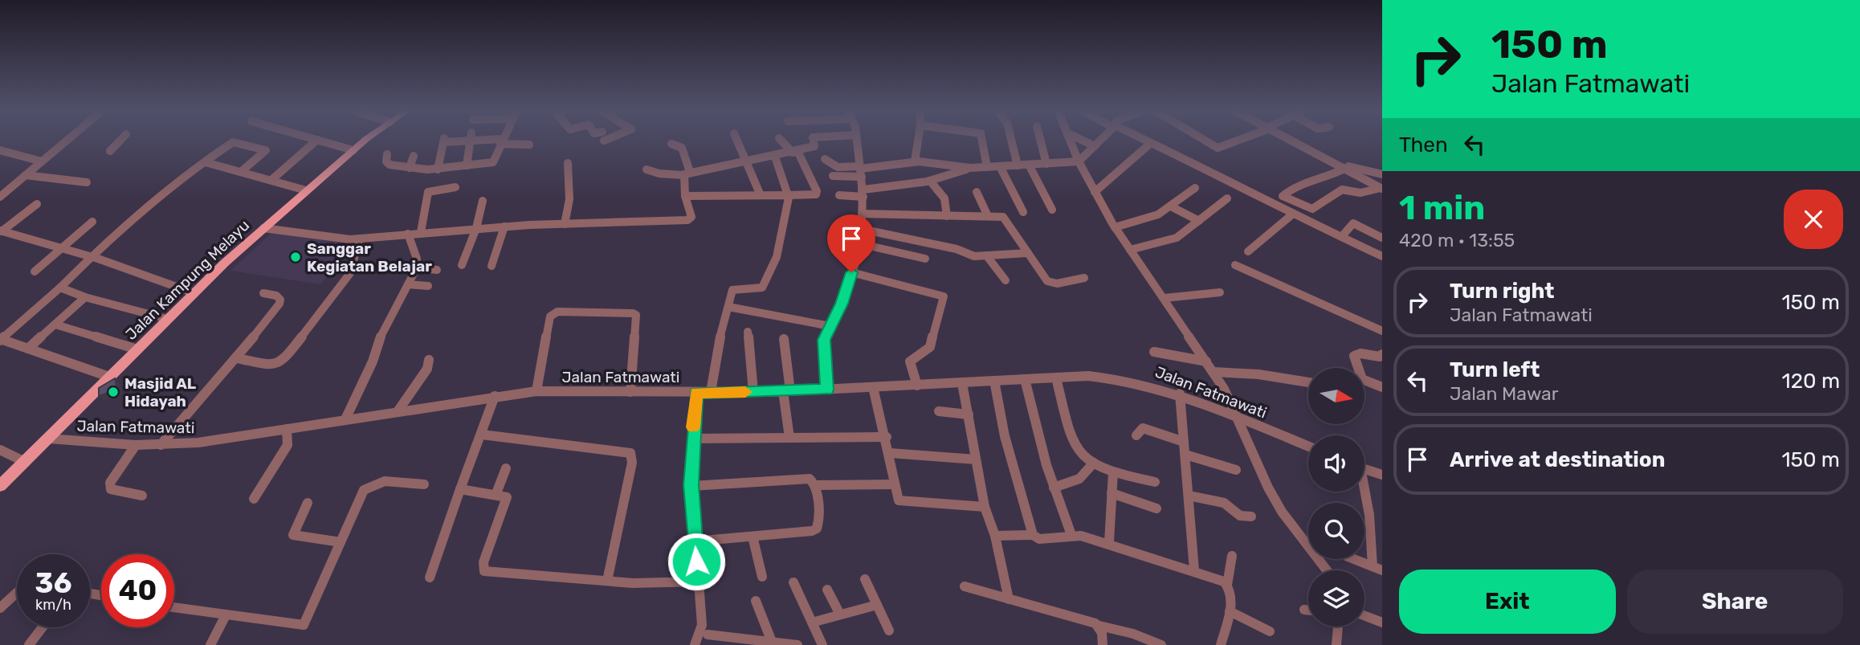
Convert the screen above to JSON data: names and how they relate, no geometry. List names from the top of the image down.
{
  "streets": {
    "main road": ["Jalan Kampung Melayu"],
    "street": ["Jalan Fatmawati"]
  },
  "crossings": [
    ["Jalan Kampung Melayu", "Jalan Fatmawati"]
  ],
  "places": ["Sanggar Kegiatan Belajar", "Masjid AL Hidayah"],
  "north": "right",
  "page": {
    "turn": ["150 m", "Jalan Fatmawati"],
    "then": "Then",
    "heading": ["1 min", "420 m · 13:55"],
    "list": [
      {
        "name": "Turn right",
        "note": "Jalan Fatmawati",
        "value": "150 m"
      },
      {
        "name": "Turn left",
        "note": "Jalan Mawar",
        "value": "120 m"
      },
      {
        "name": "Arrive at destination",
        "value": "150 m"
      }
    ],
    "speed": "36 km/h",
    "limit": "40",
    "buttons": ["Exit", "Share"]
  }
}
